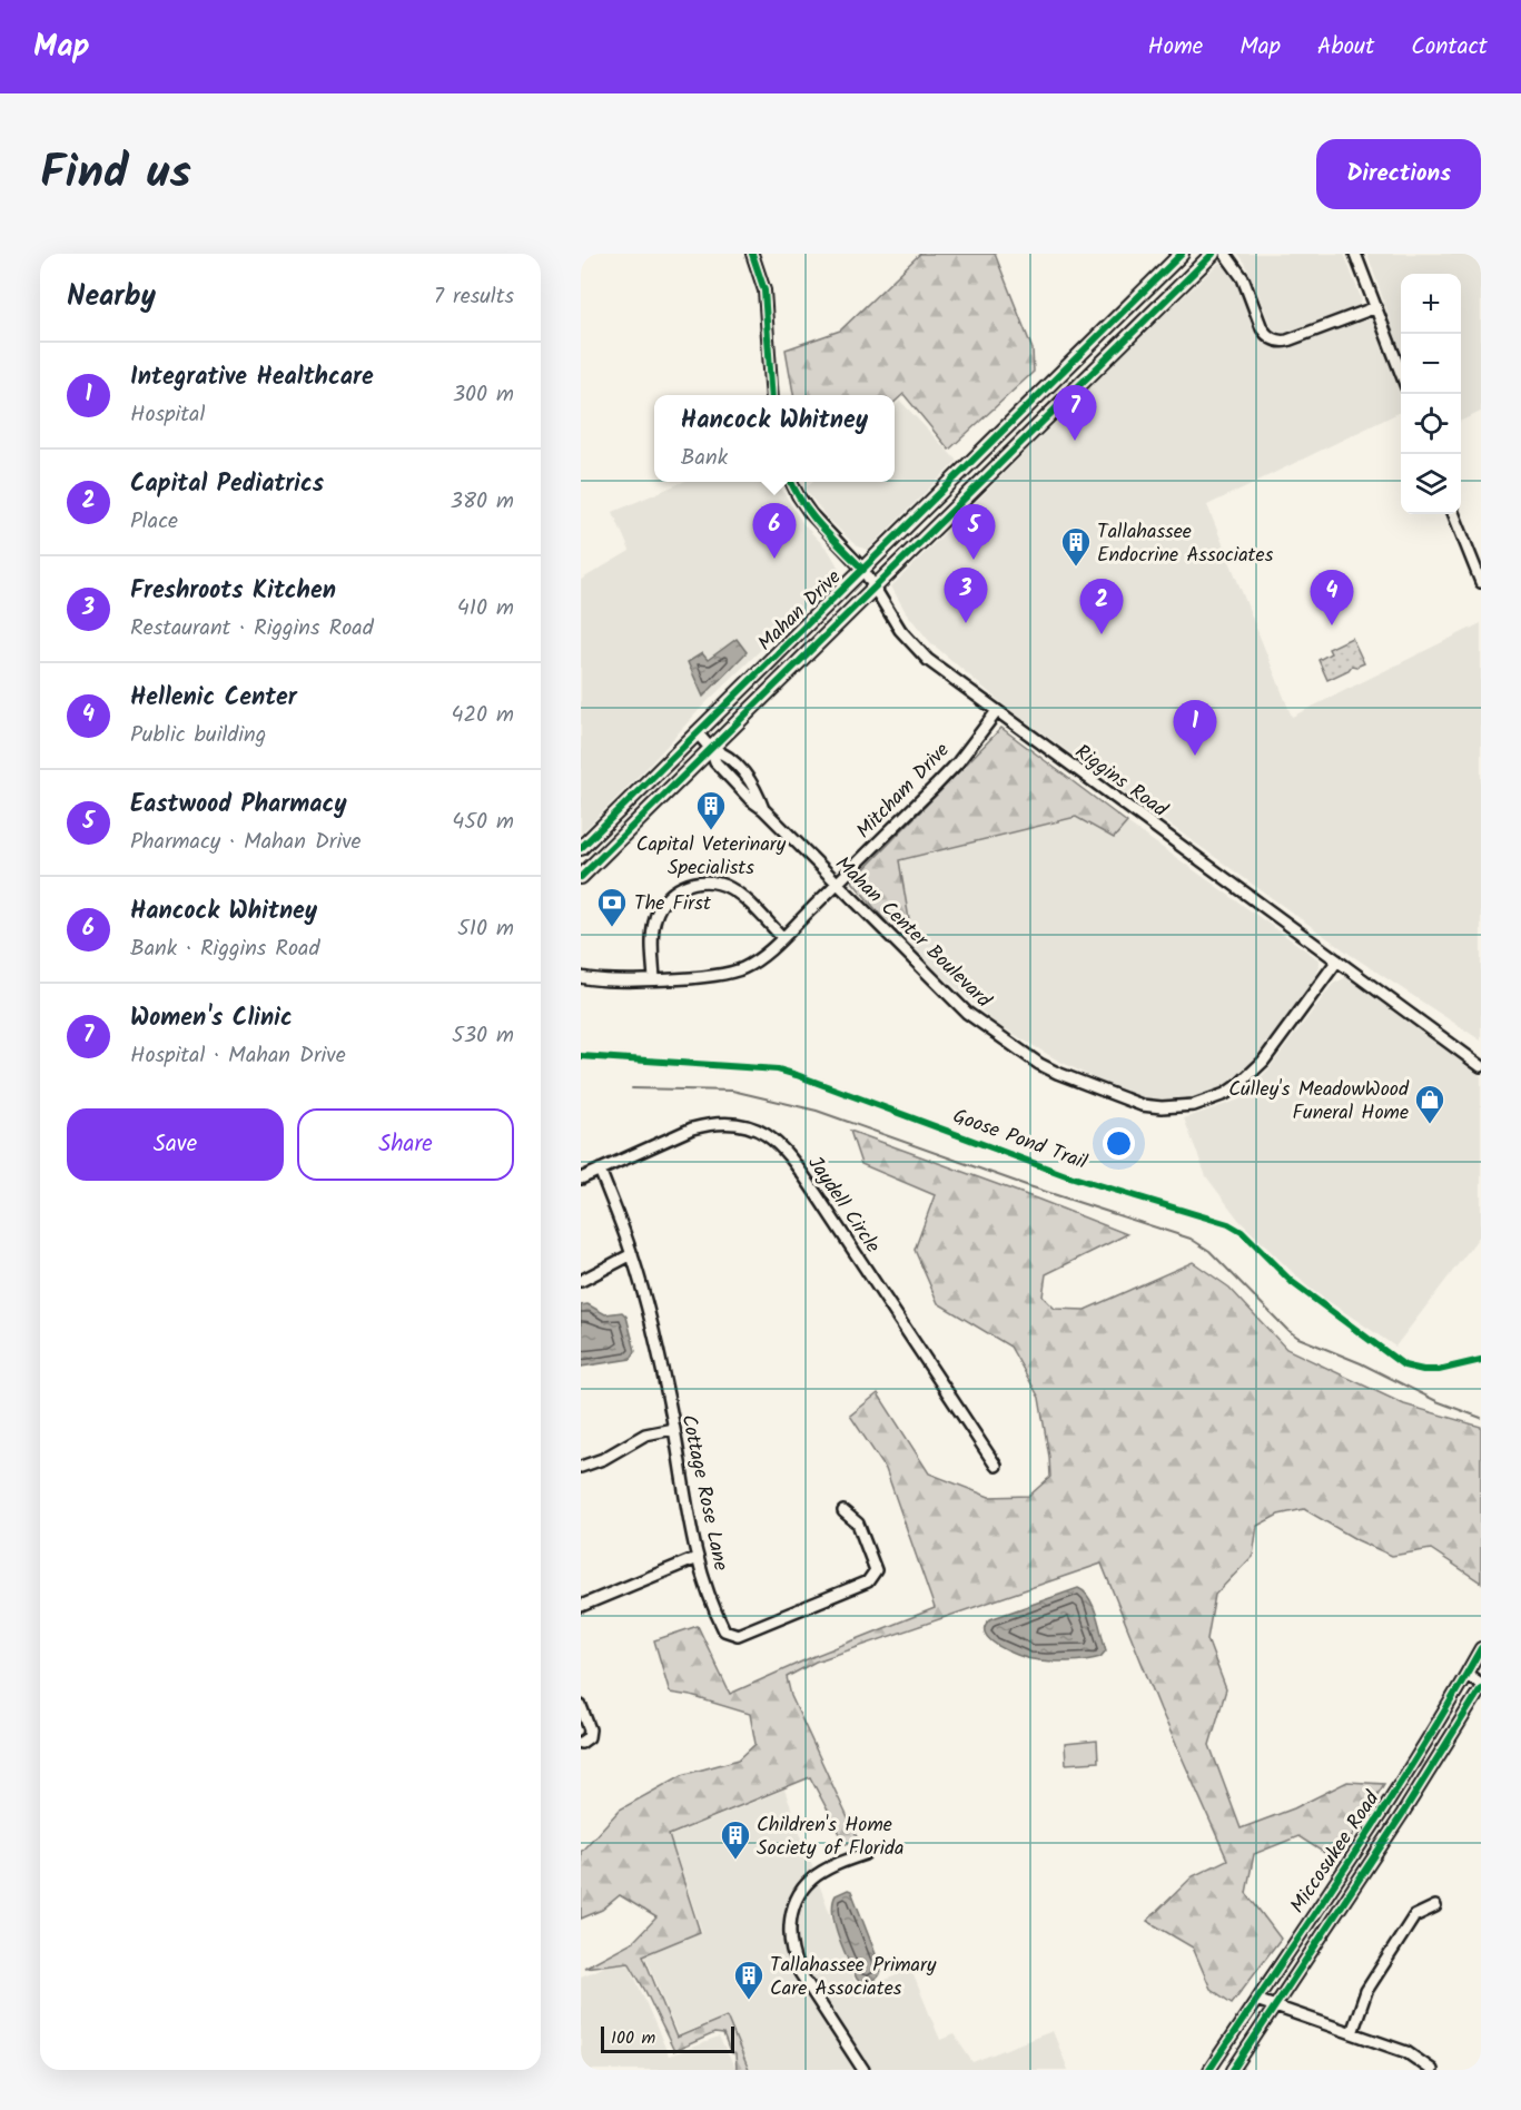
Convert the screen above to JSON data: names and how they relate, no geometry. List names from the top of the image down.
{
  "streets": {
    "main road": ["Mahan Drive"],
    "street": [
      "Riggins Road",
      "Mitcham Drive",
      "Mahan Center Boulevard",
      "Jaydell Circle",
      "Cottage Rose Lane",
      "Miccosukee Road"
    ],
    "cycle path": ["Goose Pond Trail"]
  },
  "crossings": [
    ["Mahan Drive", "Riggins Road"],
    ["Mahan Drive", "Mahan Center Boulevard"],
    ["Riggins Road", "Mitcham Drive"],
    ["Riggins Road", "Mahan Center Boulevard"],
    ["Mitcham Drive", "Mahan Center Boulevard"],
    ["Jaydell Circle", "Cottage Rose Lane"]
  ],
  "places": {
    "building": [
      "Tallahassee Endocrine Associates",
      "Capital Veterinary Specialists",
      "Children's Home Society of Florida",
      "Tallahassee Primary Care Associates"
    ],
    "bank": ["The First"],
    "shop": ["Culley's MeadowWood Funeral Home"]
  },
  "scale_bar": "100 m",
  "page": {
    "header": "Map",
    "nav": [
      "Home",
      "Map",
      "About",
      "Contact"
    ],
    "title": "Find us",
    "buttons": [
      "Directions",
      ["Save", "Share"]
    ],
    "heading": ["Nearby", "7 results"],
    "map_buttons": ["+", "−"],
    "list": [
      {
        "mark": "1",
        "name": "Integrative Healthcare",
        "note": "Hospital",
        "value": "300 m"
      },
      {
        "mark": "2",
        "name": "Capital Pediatrics",
        "note": "Place",
        "value": "380 m"
      },
      {
        "mark": "3",
        "name": "Freshroots Kitchen",
        "note": "Restaurant · Riggins Road",
        "value": "410 m"
      },
      {
        "mark": "4",
        "name": "Hellenic Center",
        "note": "Public building",
        "value": "420 m"
      },
      {
        "mark": "5",
        "name": "Eastwood Pharmacy",
        "note": "Pharmacy · Mahan Drive",
        "value": "450 m"
      },
      {
        "mark": "6",
        "name": "Hancock Whitney",
        "note": "Bank · Riggins Road",
        "value": "510 m"
      },
      {
        "mark": "7",
        "name": "Women's Clinic",
        "note": "Hospital · Mahan Drive",
        "value": "530 m"
      }
    ],
    "pins": [
      "7",
      "6",
      "5",
      "3",
      "4",
      "2",
      "1"
    ],
    "popup": ["Hancock Whitney", "Bank"],
    "scale": "100 m"
  }
}
